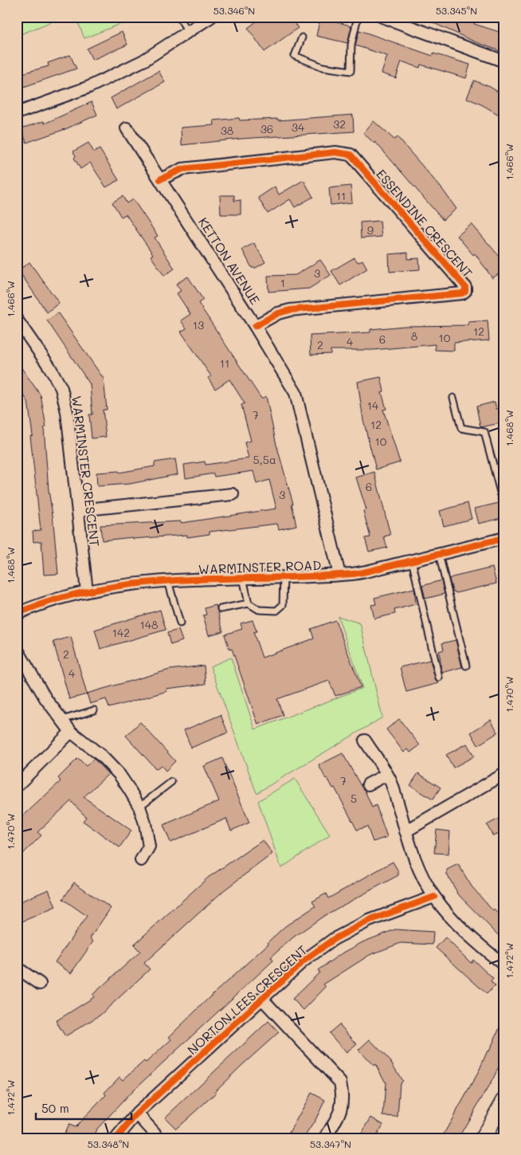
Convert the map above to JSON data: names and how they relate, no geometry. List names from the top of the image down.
{
  "streets": {
    "street": [
      "ESSENDINE CRESCENT",
      "KETTON AVENUE",
      "WARMINSTER CRESCENT",
      "WARMINSTER ROAD",
      "NORTON LEES CRESCENT"
    ]
  },
  "crossings": [
    ["ESSENDINE CRESCENT", "KETTON AVENUE"],
    ["KETTON AVENUE", "WARMINSTER ROAD"],
    ["WARMINSTER CRESCENT", "WARMINSTER ROAD"]
  ],
  "house_numbers": [
    "32",
    "34",
    "36",
    "38",
    "11",
    "9",
    "3",
    "1",
    "13",
    "12",
    "8",
    "10",
    "6",
    "4",
    "2",
    "11",
    "14",
    "7",
    "12",
    "10",
    "5,5a",
    "6",
    "3",
    "148",
    "142",
    "2",
    "4",
    "7",
    "5"
  ],
  "scale_bar": "50 m",
  "coordinates": [
    "53.346°N",
    "53.345°N",
    "1.466°W",
    "1.468°W",
    "1.470°W",
    "1.472°W",
    "53.348°N",
    "53.347°N"
  ]
}
